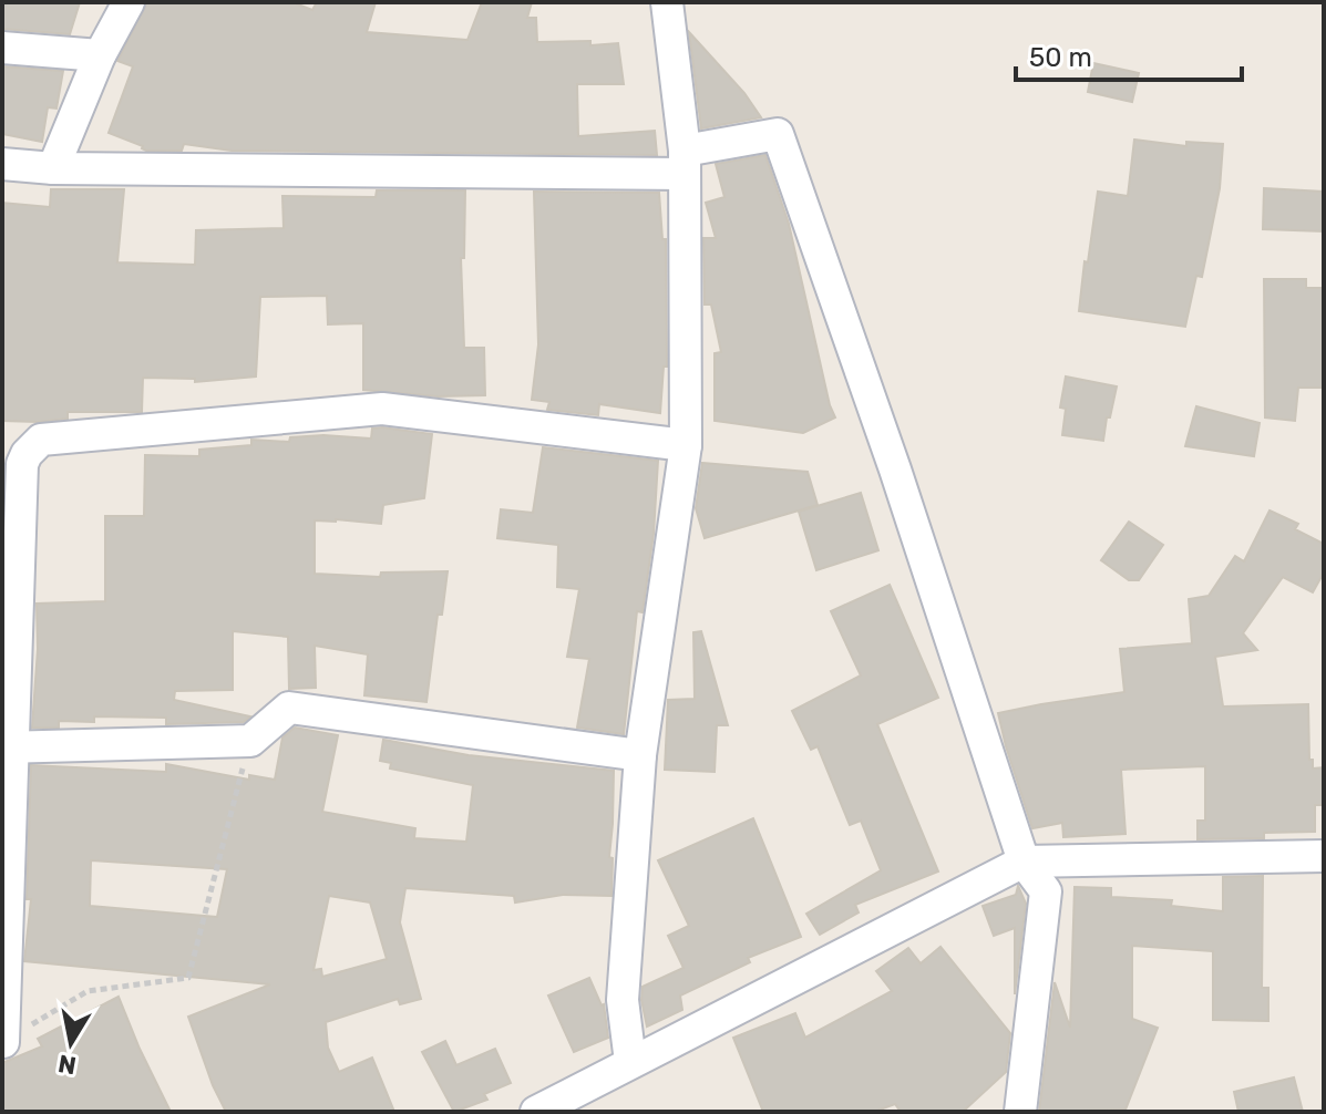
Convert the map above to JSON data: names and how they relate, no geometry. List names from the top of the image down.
{
  "scale_bar": "50 m",
  "north": "bottom"
}
